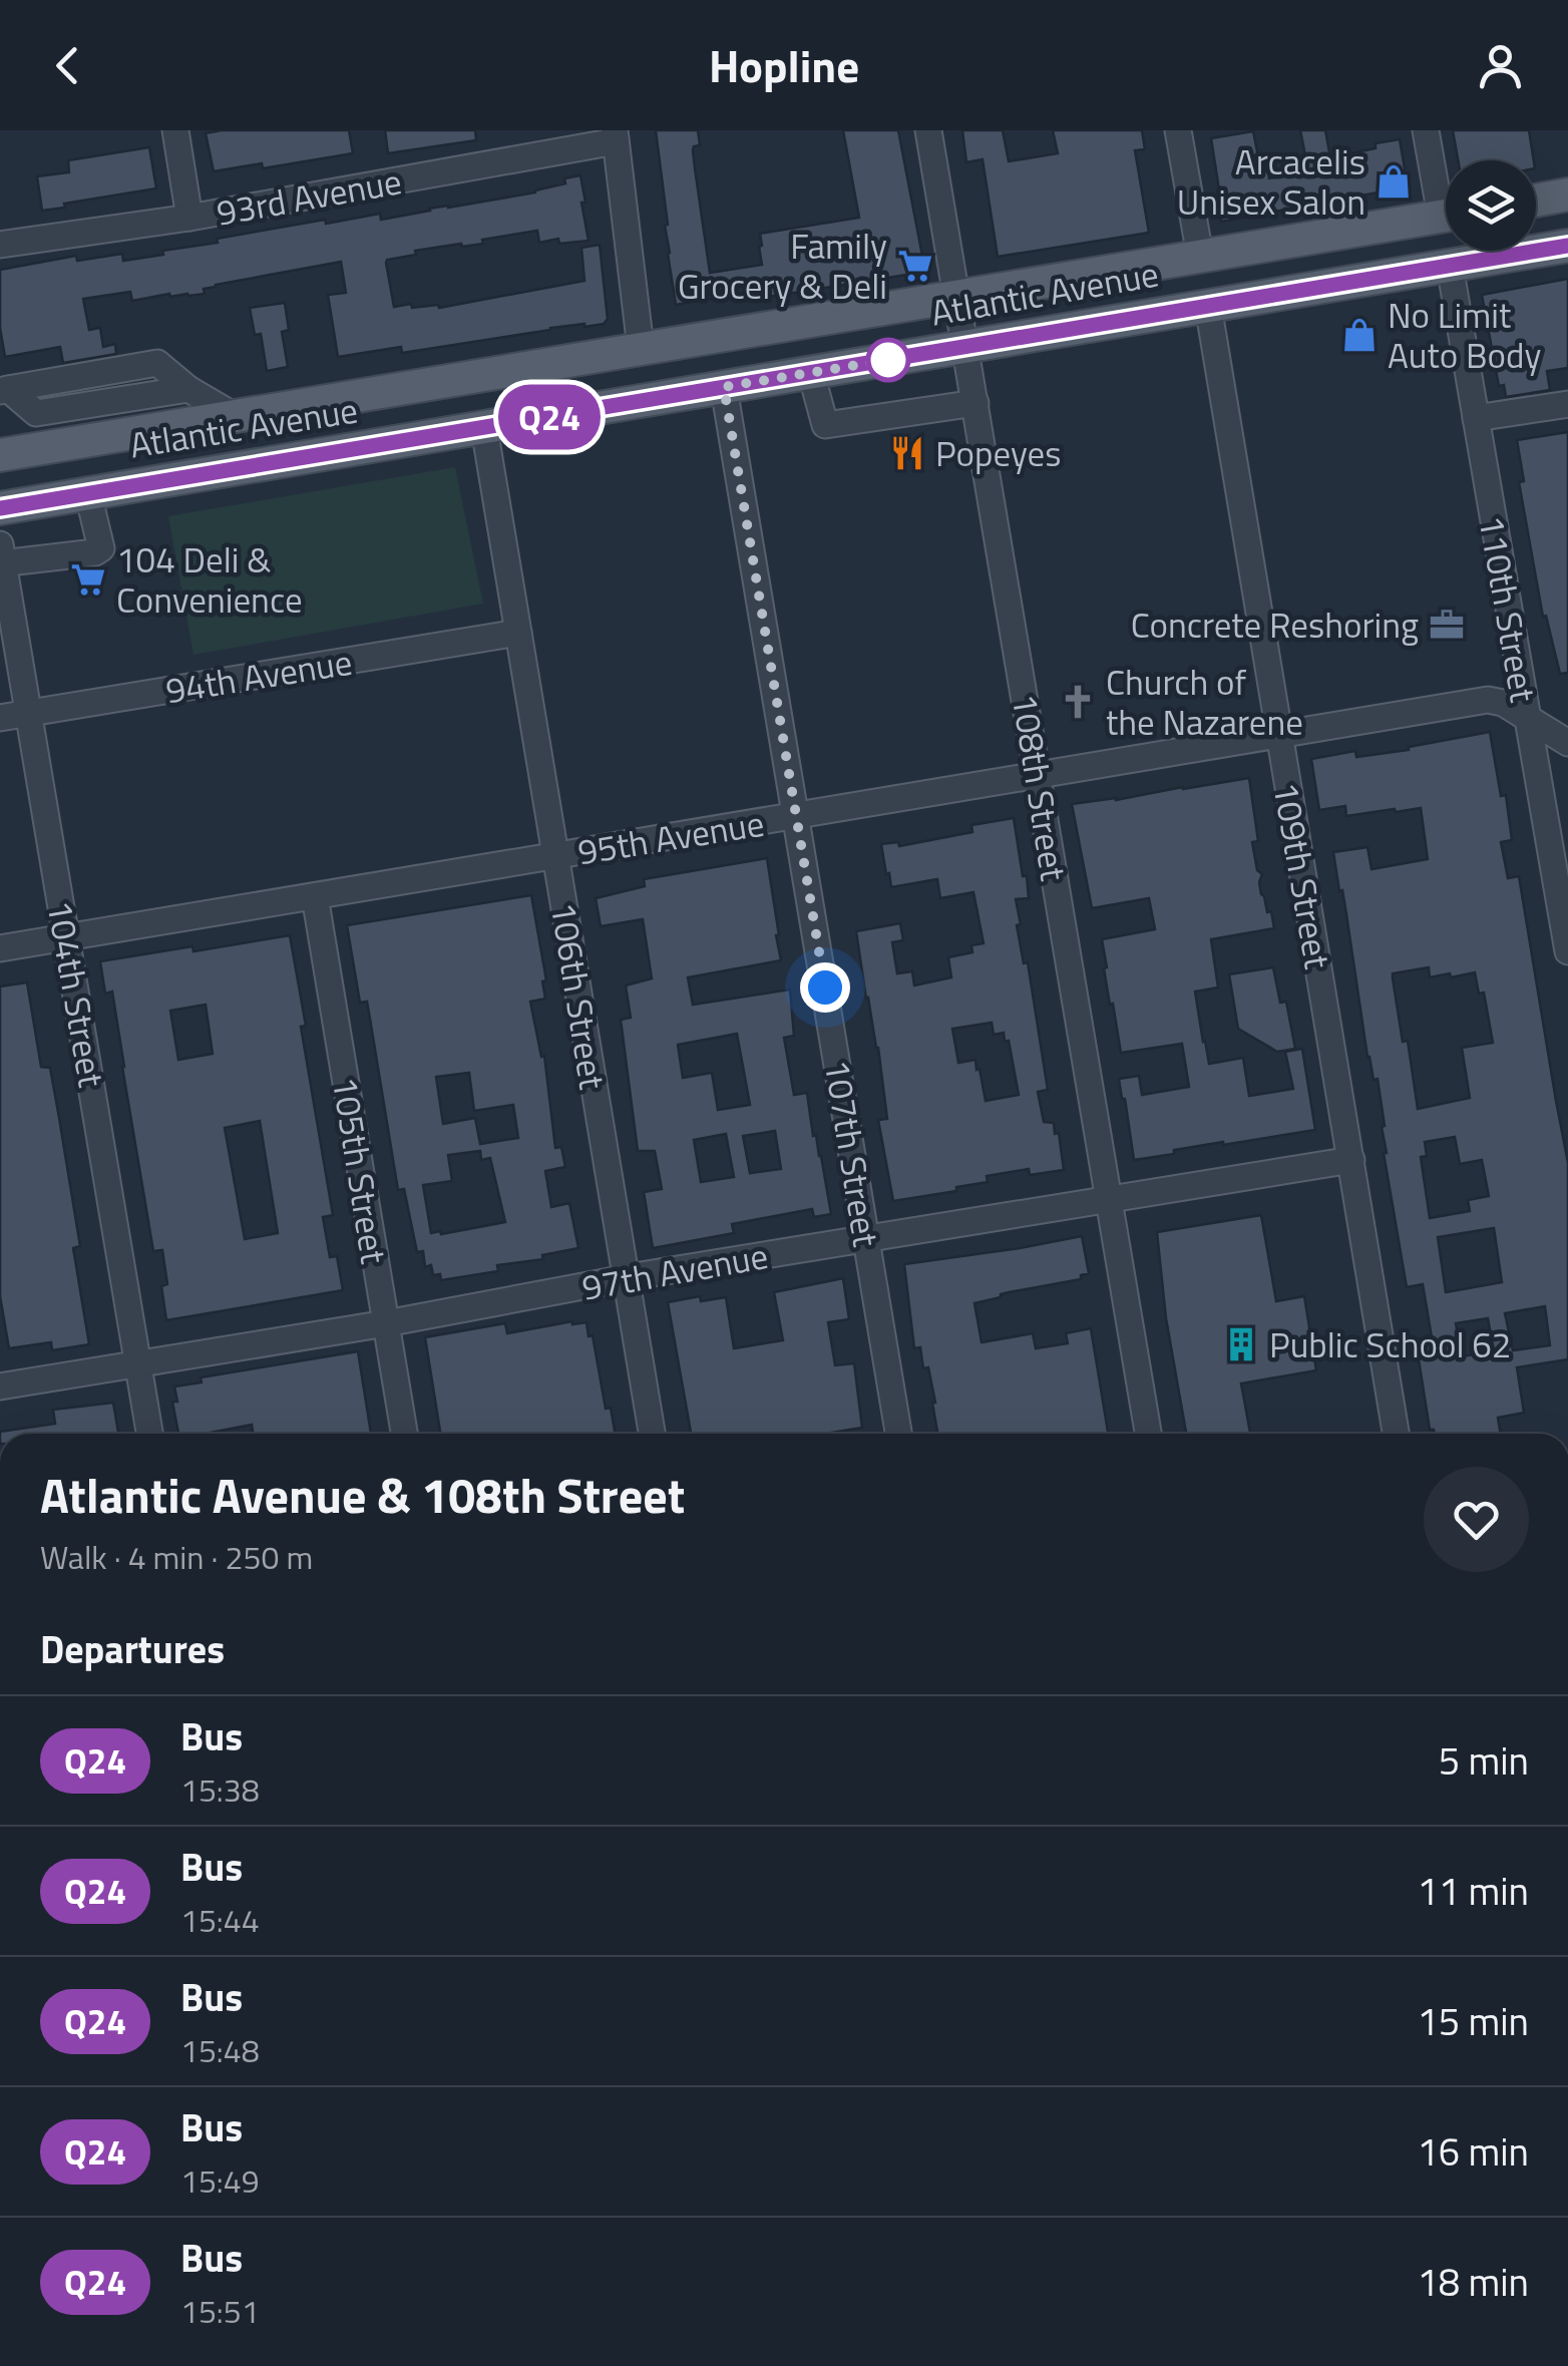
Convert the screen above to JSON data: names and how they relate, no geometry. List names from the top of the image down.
{
  "streets": {
    "main road": ["Atlantic Avenue"],
    "street": [
      "93rd Avenue",
      "110th Street",
      "94th Avenue",
      "108th Street",
      "95th Avenue",
      "109th Street",
      "104th Street",
      "106th Street",
      "107th Street",
      "105th Street",
      "97th Avenue"
    ]
  },
  "crossings": [
    ["Atlantic Avenue", "110th Street"],
    ["Atlantic Avenue", "108th Street"],
    ["Atlantic Avenue", "109th Street"],
    ["Atlantic Avenue", "106th Street"],
    ["Atlantic Avenue", "107th Street"],
    ["110th Street", "95th Avenue"],
    ["94th Avenue", "104th Street"],
    ["94th Avenue", "106th Street"],
    ["108th Street", "95th Avenue"],
    ["108th Street", "97th Avenue"],
    ["95th Avenue", "109th Street"],
    ["95th Avenue", "104th Street"],
    ["95th Avenue", "106th Street"],
    ["95th Avenue", "107th Street"],
    ["95th Avenue", "105th Street"],
    ["109th Street", "97th Avenue"],
    ["104th Street", "97th Avenue"],
    ["106th Street", "97th Avenue"],
    ["107th Street", "97th Avenue"],
    ["105th Street", "97th Avenue"]
  ],
  "places": {
    "shop": ["Arcacelis Unisex Salon", "No Limit Auto Body"],
    "supermarket": ["Family Grocery & Deli", "104 Deli & Convenience"],
    "restaurant": ["Popeyes"],
    "office": ["Concrete Reshoring"],
    "church": ["Church of the Nazarene"],
    "building": ["Public School 62"]
  },
  "lines": ["bus line Q24"],
  "page": {
    "header": "Hopline",
    "on_map": "Q24",
    "heading": [
      ["Atlantic Avenue & 108th Street", "Walk · 4 min · 250 m"],
      "Departures"
    ],
    "list": [
      {
        "mark": "Q24",
        "name": "Bus",
        "note": "15:38",
        "value": "5 min"
      },
      {
        "mark": "Q24",
        "name": "Bus",
        "note": "15:44",
        "value": "11 min"
      },
      {
        "mark": "Q24",
        "name": "Bus",
        "note": "15:48",
        "value": "15 min"
      },
      {
        "mark": "Q24",
        "name": "Bus",
        "note": "15:49",
        "value": "16 min"
      },
      {
        "mark": "Q24",
        "name": "Bus",
        "note": "15:51",
        "value": "18 min"
      }
    ]
  }
}
